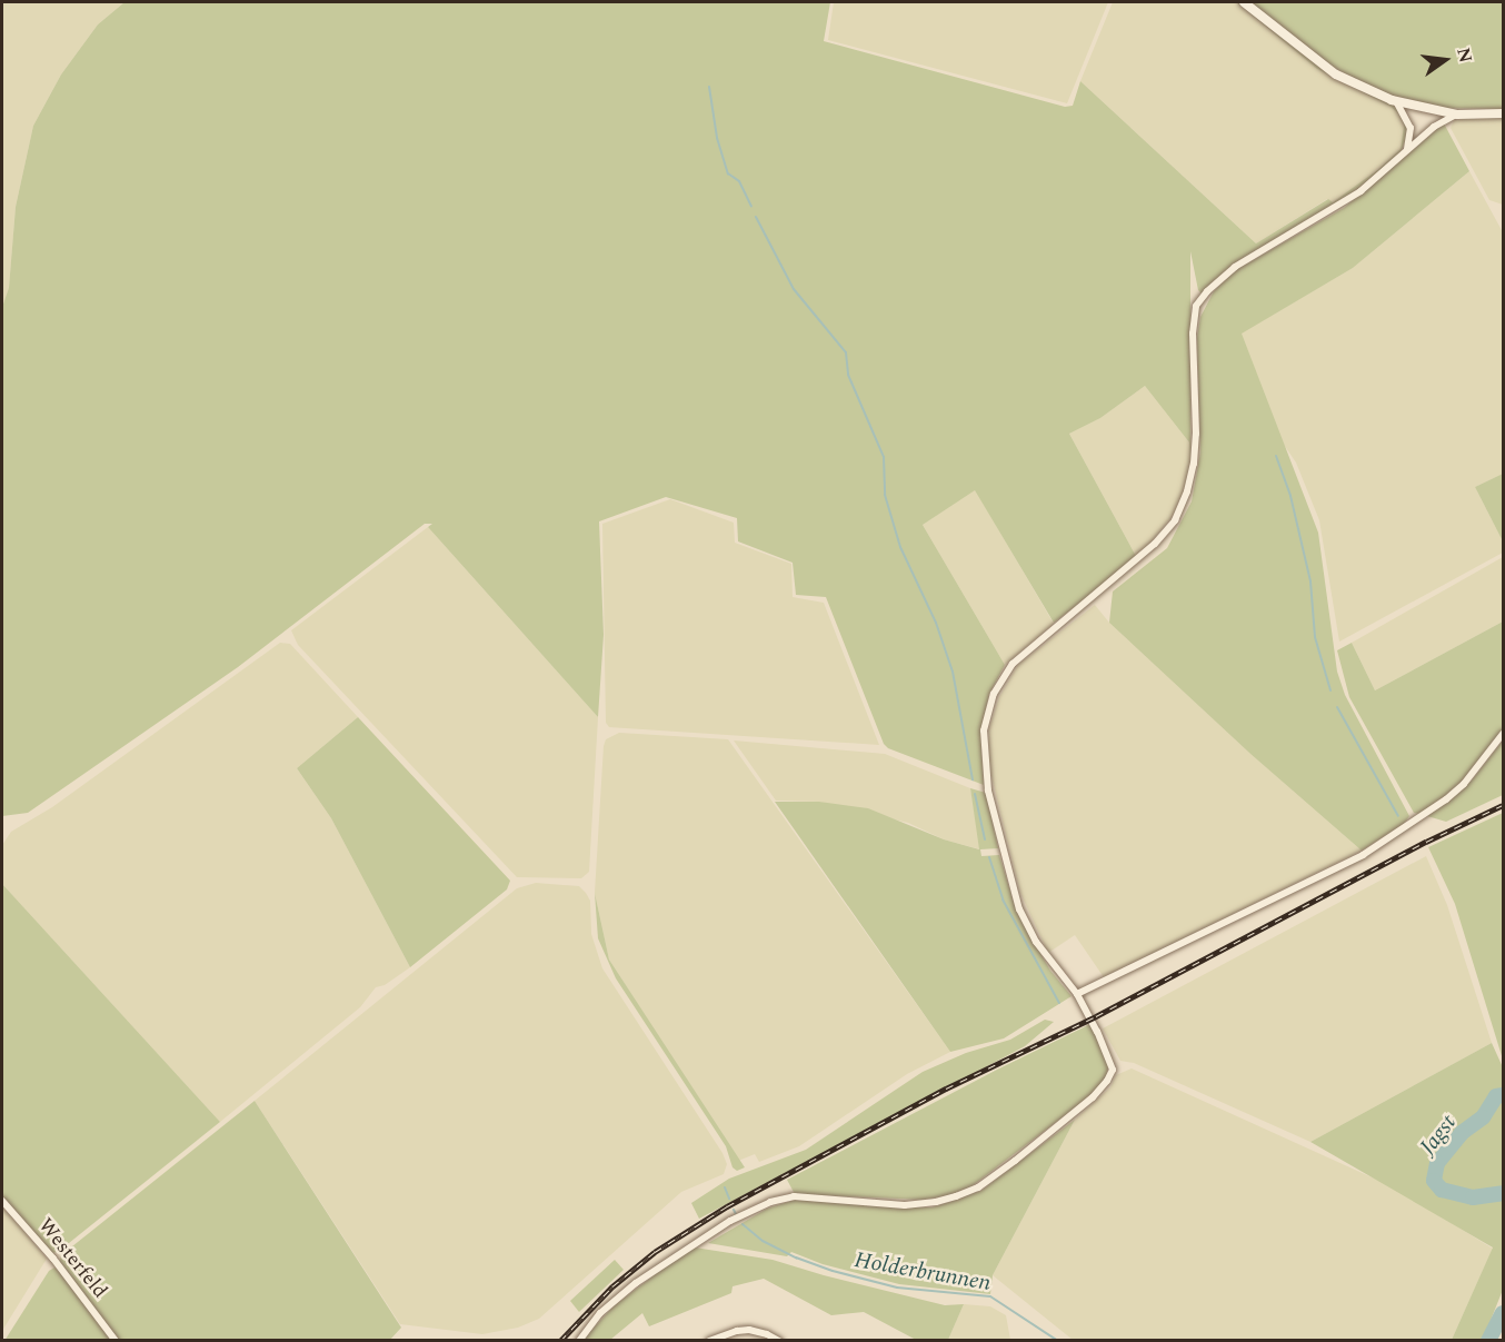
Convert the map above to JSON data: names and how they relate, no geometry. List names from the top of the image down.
{
  "streets": {
    "street": ["Westerfeld"]
  },
  "water": ["Jagst", "Holderbrunnen"],
  "north": "right"
}
